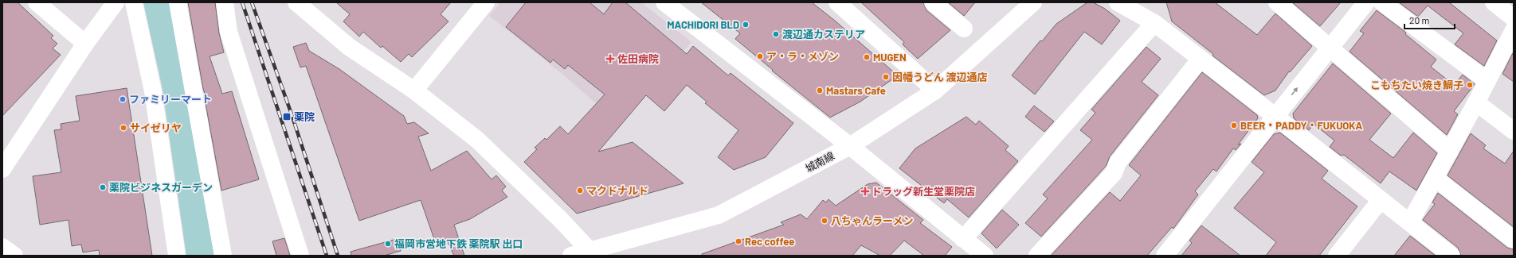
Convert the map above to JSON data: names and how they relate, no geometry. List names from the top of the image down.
{
  "streets": {
    "street": ["城南線"]
  },
  "places": {
    "other": [
      "MACHIDORI BLD",
      "渡辺通カステリア",
      "ア・ラ・メゾン",
      "MUGEN",
      "因幡うどん 渡辺通店",
      "こもちたい焼き鯛子",
      "Mastars Cafe",
      "ファミリーマート",
      "BEER・PADDY・FUKUOKA",
      "サイゼリヤ",
      "薬院ビジネスガーデン",
      "マクドナルド",
      "八ちゃんラーメン",
      "Rec coffee",
      "福岡市営地下鉄 薬院駅 出口"
    ],
    "health": ["佐田病院", "ドラッグ新生堂薬院店"],
    "transit": ["薬院"]
  },
  "scale_bar": "20 m"
}
